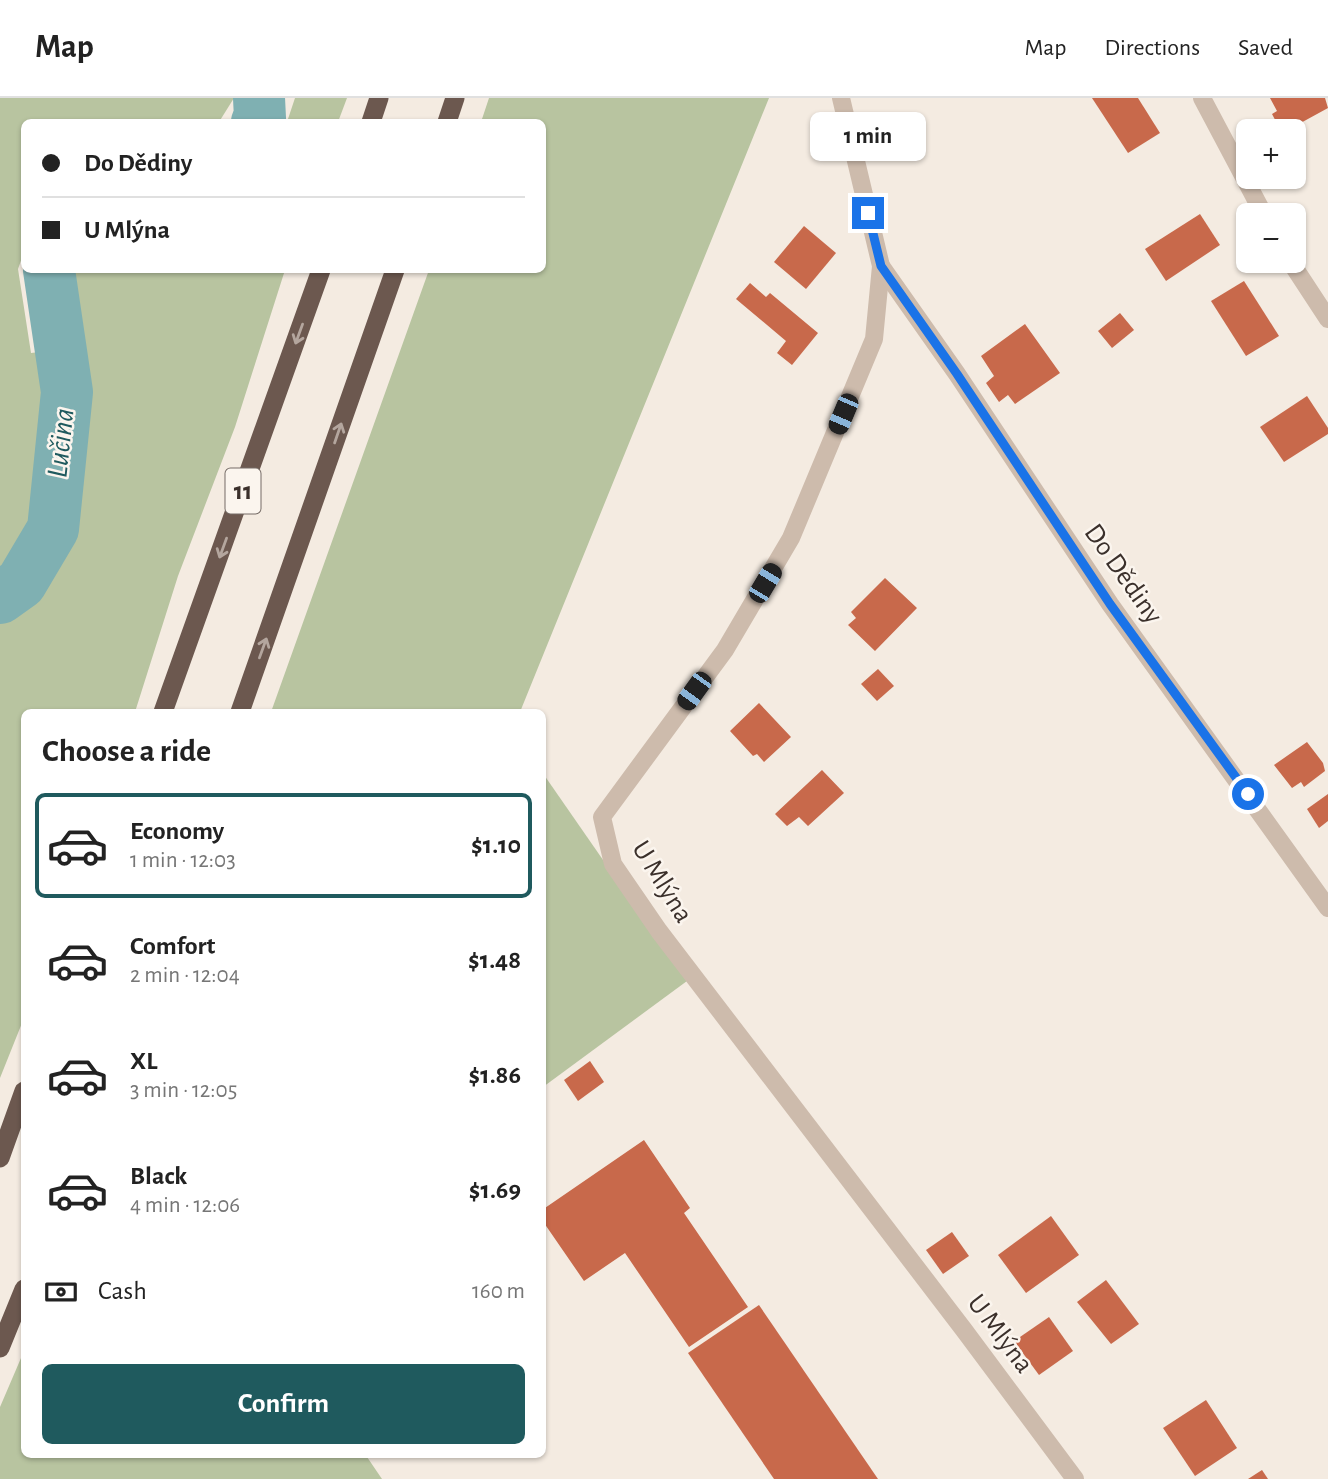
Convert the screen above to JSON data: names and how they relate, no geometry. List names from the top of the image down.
{
  "streets": {
    "highway": ["11"],
    "street": ["Do Dědiny", "U Mlýna"]
  },
  "crossings": [
    ["Do Dědiny", "U Mlýna"]
  ],
  "water": ["Lučina"],
  "page": {
    "header": "Map",
    "nav": ["Map", "Directions", "Saved"],
    "bubble": "1 min",
    "map_buttons": ["+", "−"],
    "banner": ["Do Dědiny", "U Mlýna"],
    "heading": "Choose a ride",
    "list": [
      {
        "name": "Economy",
        "note": "1 min · 12:03",
        "value": "$1.10"
      },
      {
        "name": "Comfort",
        "note": "2 min · 12:04",
        "value": "$1.48"
      },
      {
        "name": "XL",
        "note": "3 min · 12:05",
        "value": "$1.86"
      },
      {
        "name": "Black",
        "note": "4 min · 12:06",
        "value": "$1.69"
      }
    ],
    "pay": ["Cash", "160 m"],
    "buttons": "Confirm"
  }
}
